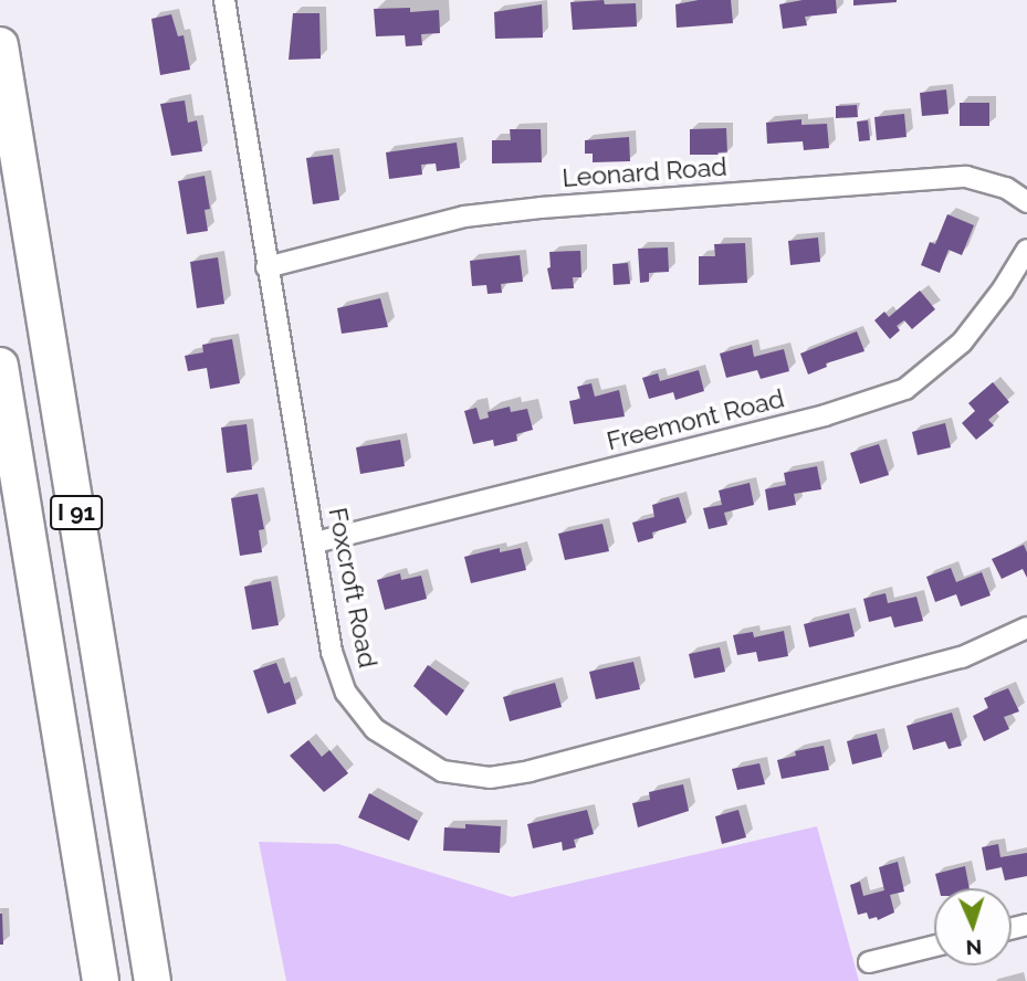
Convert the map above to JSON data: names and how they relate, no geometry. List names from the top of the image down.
{
  "streets": {
    "highway": ["I 91"],
    "street": ["Leonard Road", "Freemont Road", "Foxcroft Road"]
  },
  "crossings": [
    ["Leonard Road", "Foxcroft Road"],
    ["Freemont Road", "Foxcroft Road"]
  ],
  "north": "bottom"
}
